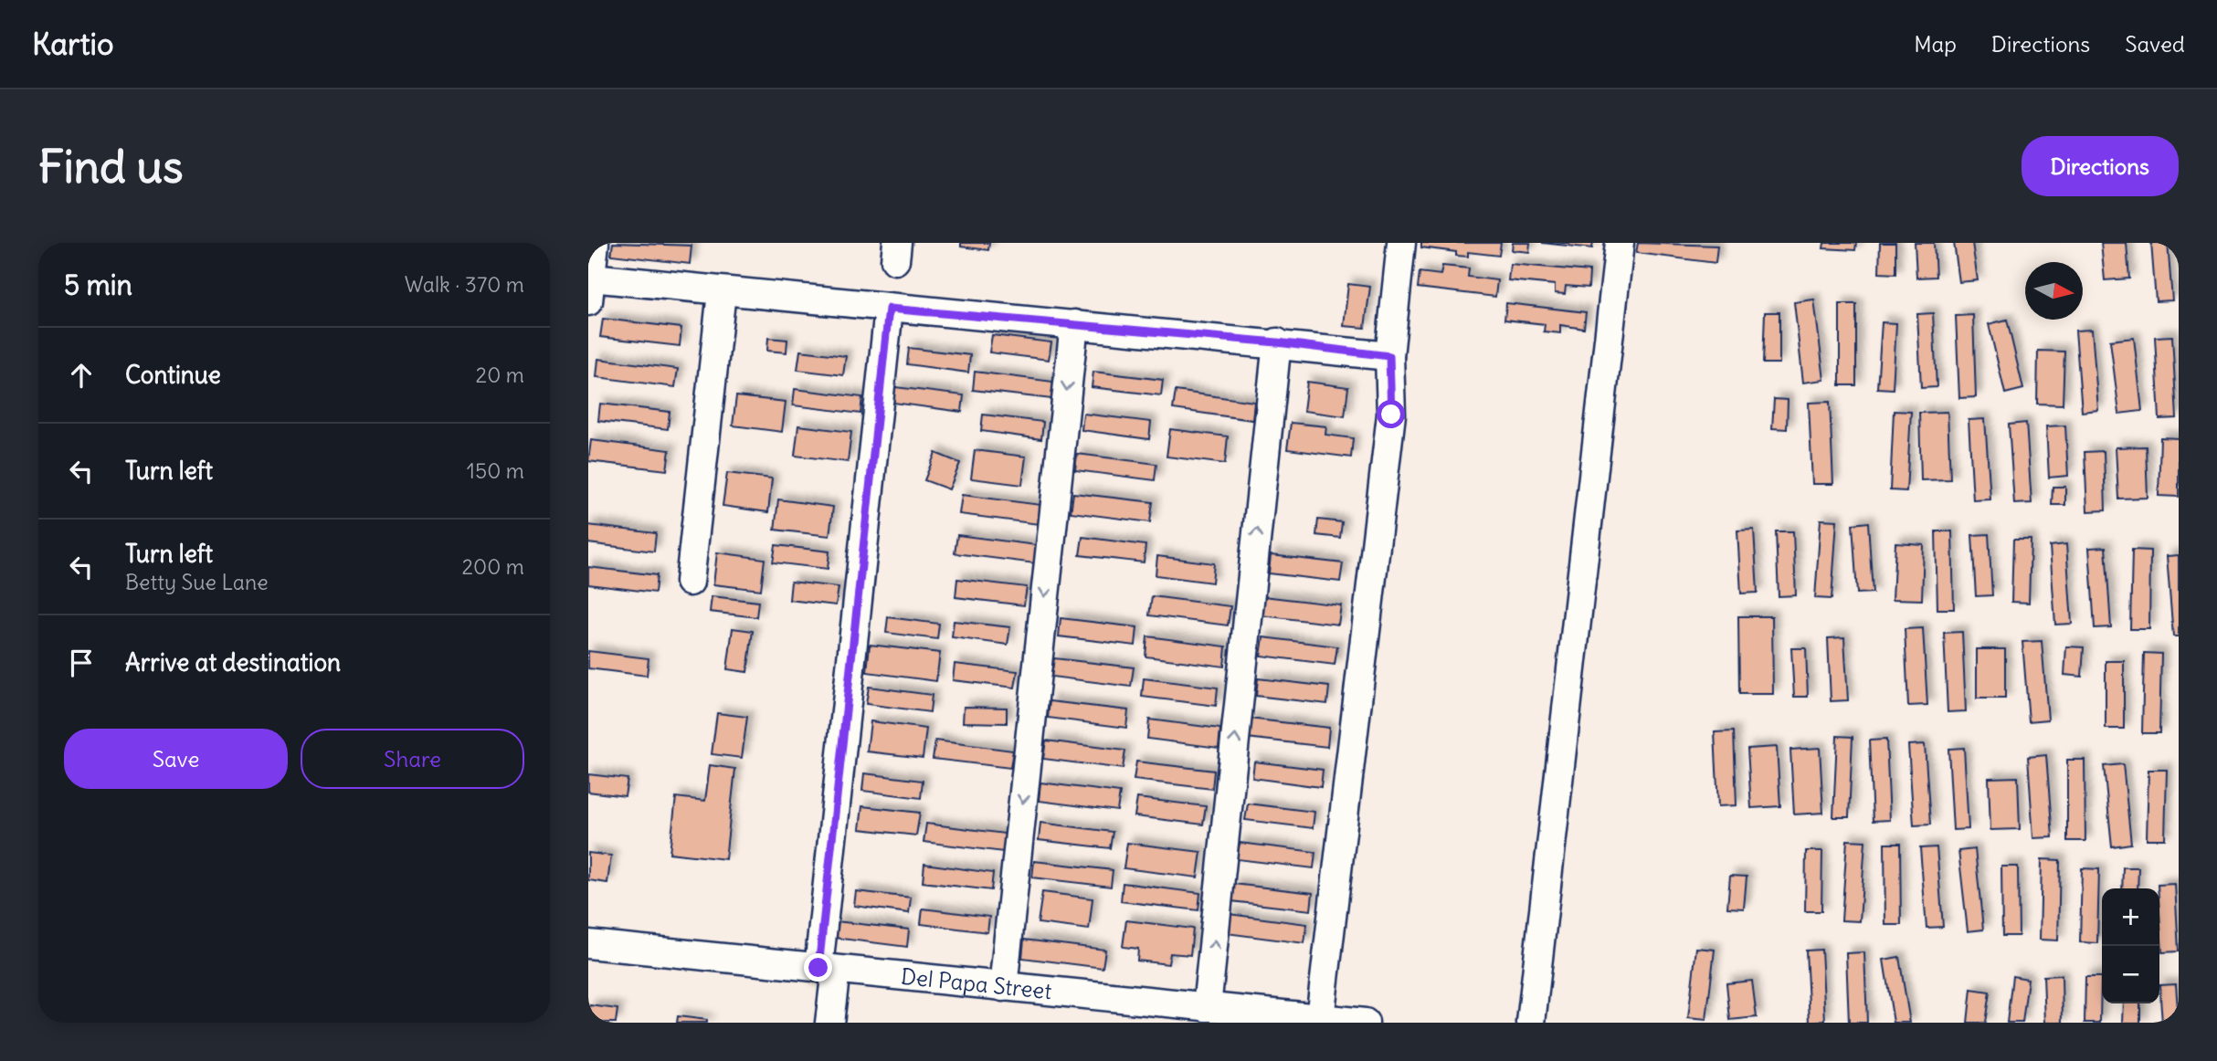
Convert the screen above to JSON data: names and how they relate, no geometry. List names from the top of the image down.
{
  "streets": {
    "street": ["Del Papa Street"]
  },
  "north": "right",
  "page": {
    "header": "Kartio",
    "nav": ["Map", "Directions", "Saved"],
    "buttons": [
      "Directions",
      ["Save", "Share"]
    ],
    "title": "Find us",
    "heading": ["5 min", "Walk · 370 m"],
    "list": [
      ["Continue", "20 m"],
      ["Turn left", "150 m"],
      ["Turn left", "Betty Sue Lane", "200 m"],
      "Arrive at destination"
    ],
    "map_buttons": ["+", "−"]
  }
}
